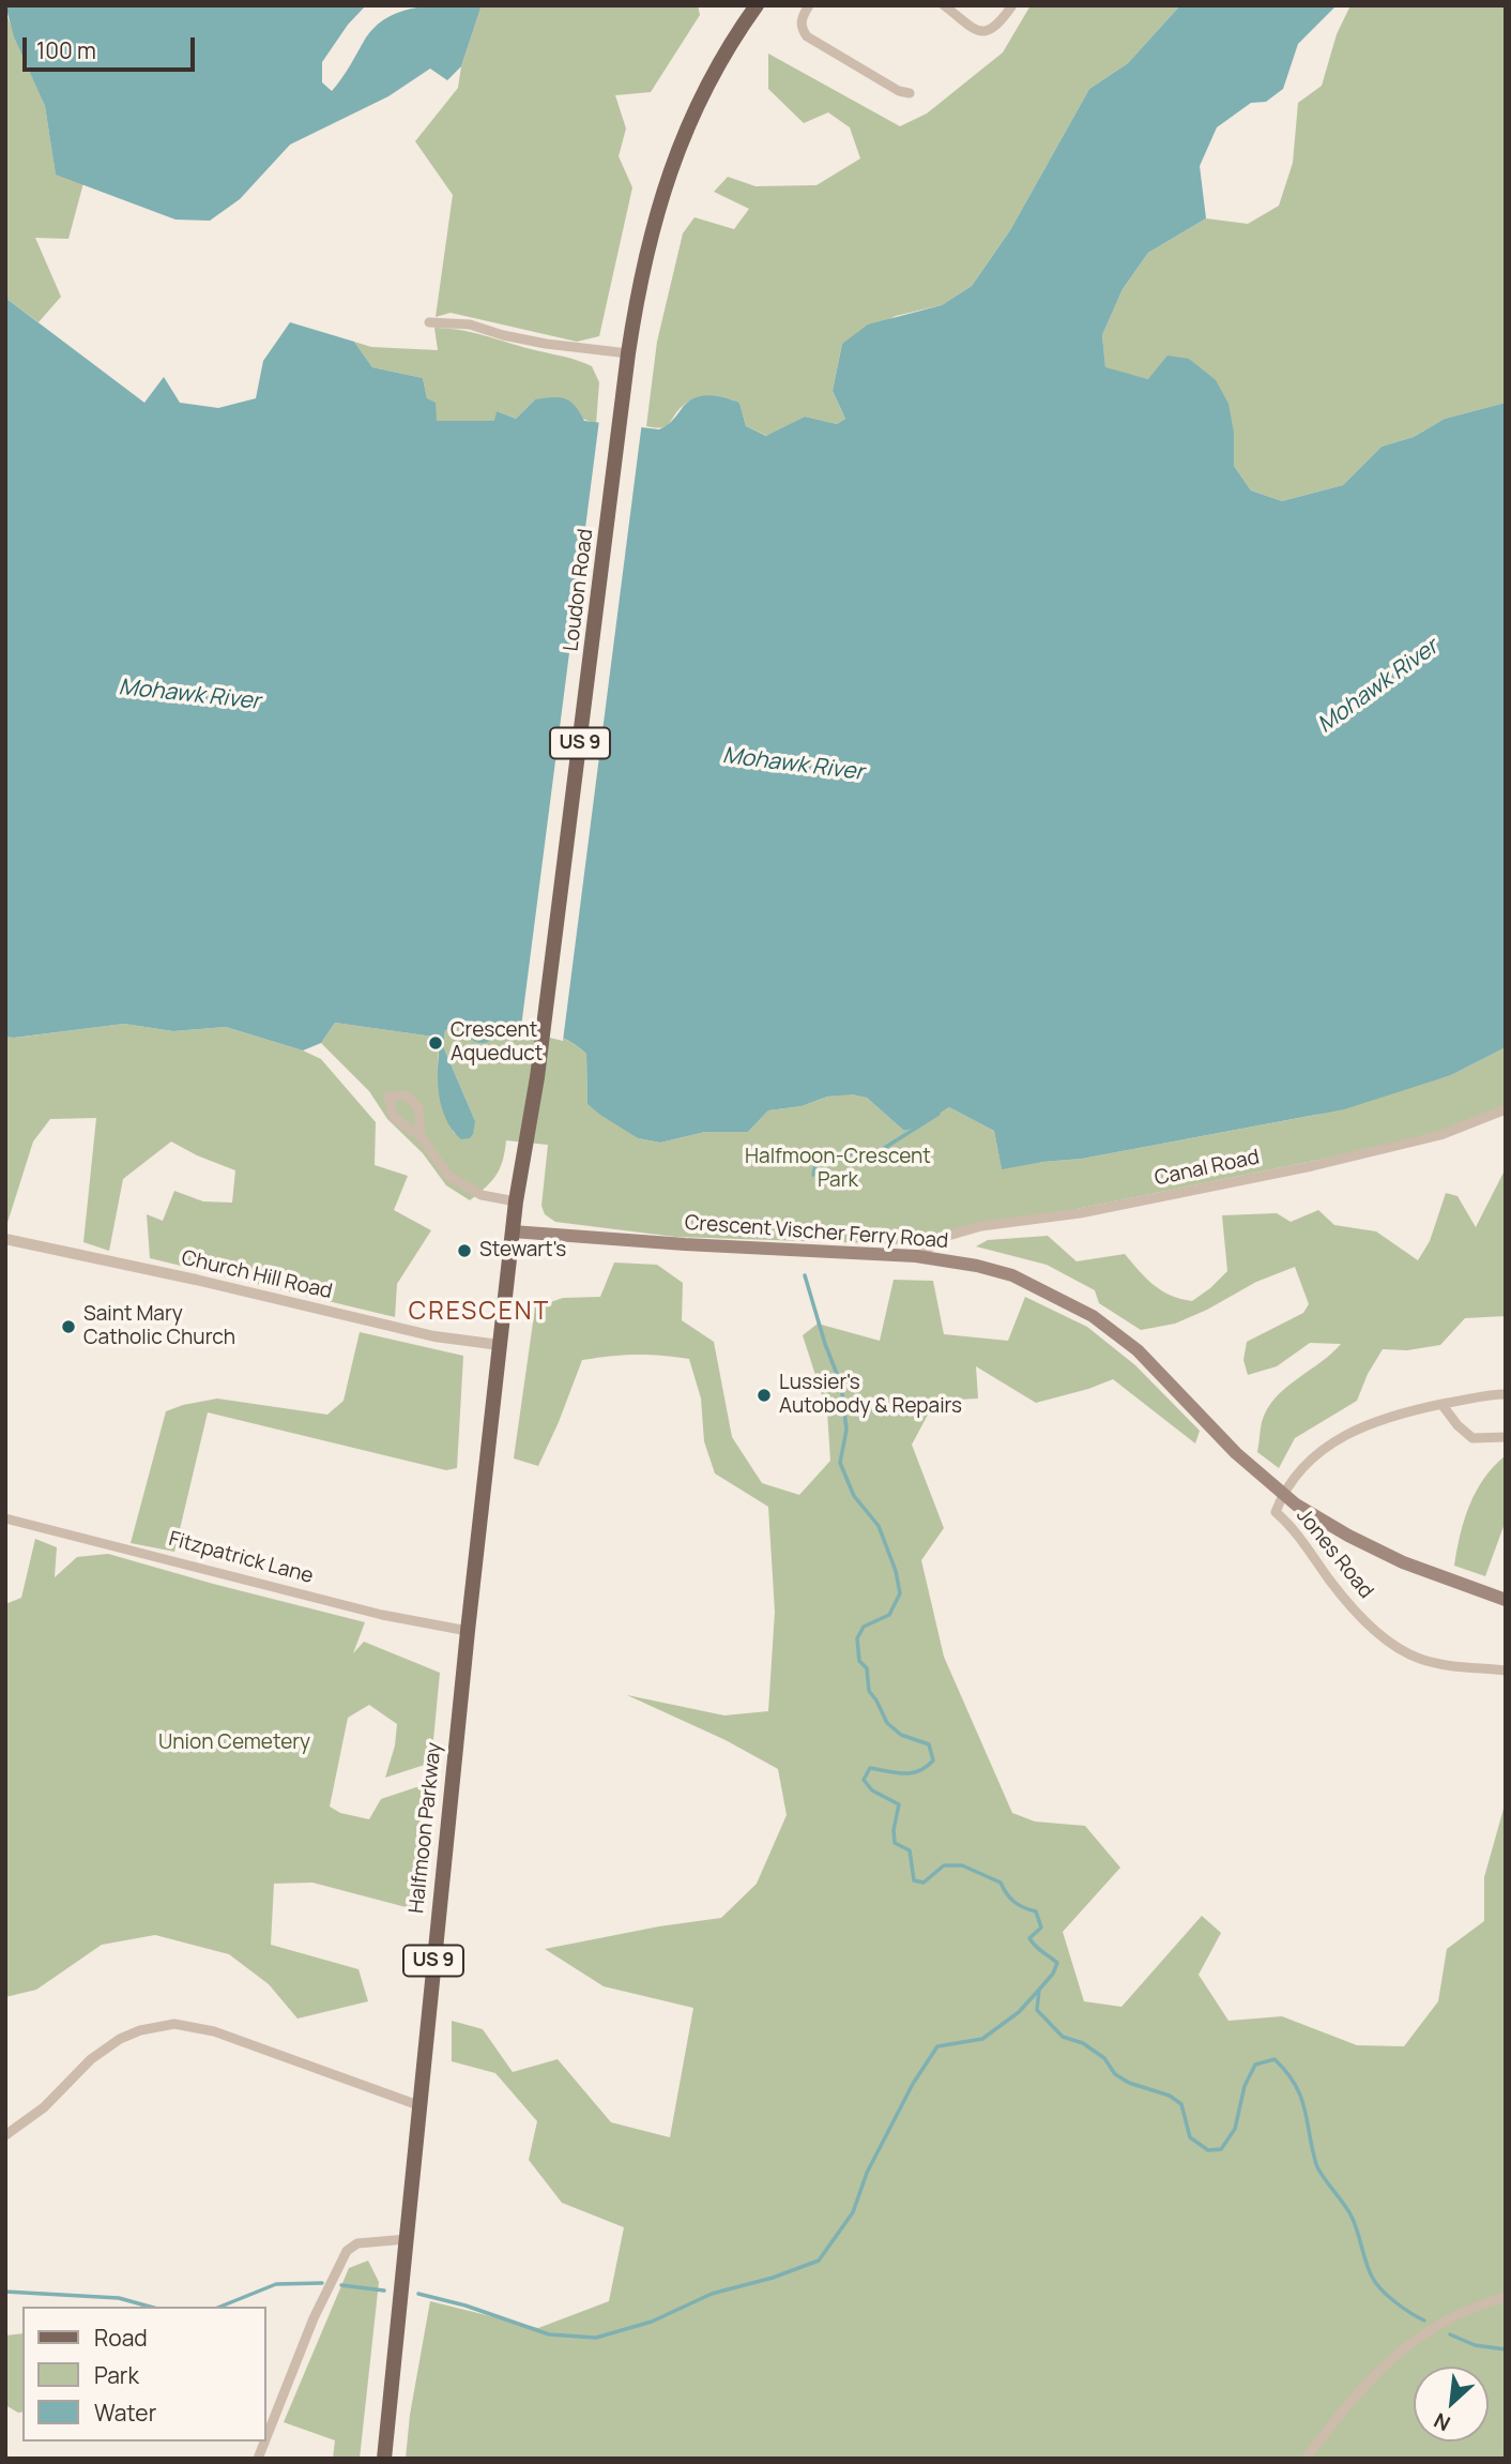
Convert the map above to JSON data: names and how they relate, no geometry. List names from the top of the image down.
{
  "streets": {
    "main road": [
      "Loudon Road",
      "US 9",
      "Crescent Vischer Ferry Road",
      "Halfmoon Parkway"
    ],
    "street": [
      "Canal Road",
      "Church Hill Road",
      "Jones Road",
      "Fitzpatrick Lane"
    ]
  },
  "crossings": [
    ["Loudon Road", "Halfmoon Parkway"],
    ["Canal Road", "Crescent Vischer Ferry Road"],
    ["Crescent Vischer Ferry Road", "Jones Road"],
    ["Crescent Vischer Ferry Road", "Halfmoon Parkway"],
    ["Church Hill Road", "Halfmoon Parkway"],
    ["Fitzpatrick Lane", "Halfmoon Parkway"]
  ],
  "districts": ["CRESCENT"],
  "water": ["Mohawk River"],
  "parks": ["Halfmoon-Crescent Park", "Union Cemetery"],
  "places": [
    "Crescent Aqueduct",
    "Stewart's",
    "Saint Mary Catholic Church",
    "Lussier's Autobody & Repairs"
  ],
  "legend": ["Road", "Park", "Water"],
  "scale_bar": "100 m",
  "north": "bottom left"
}
